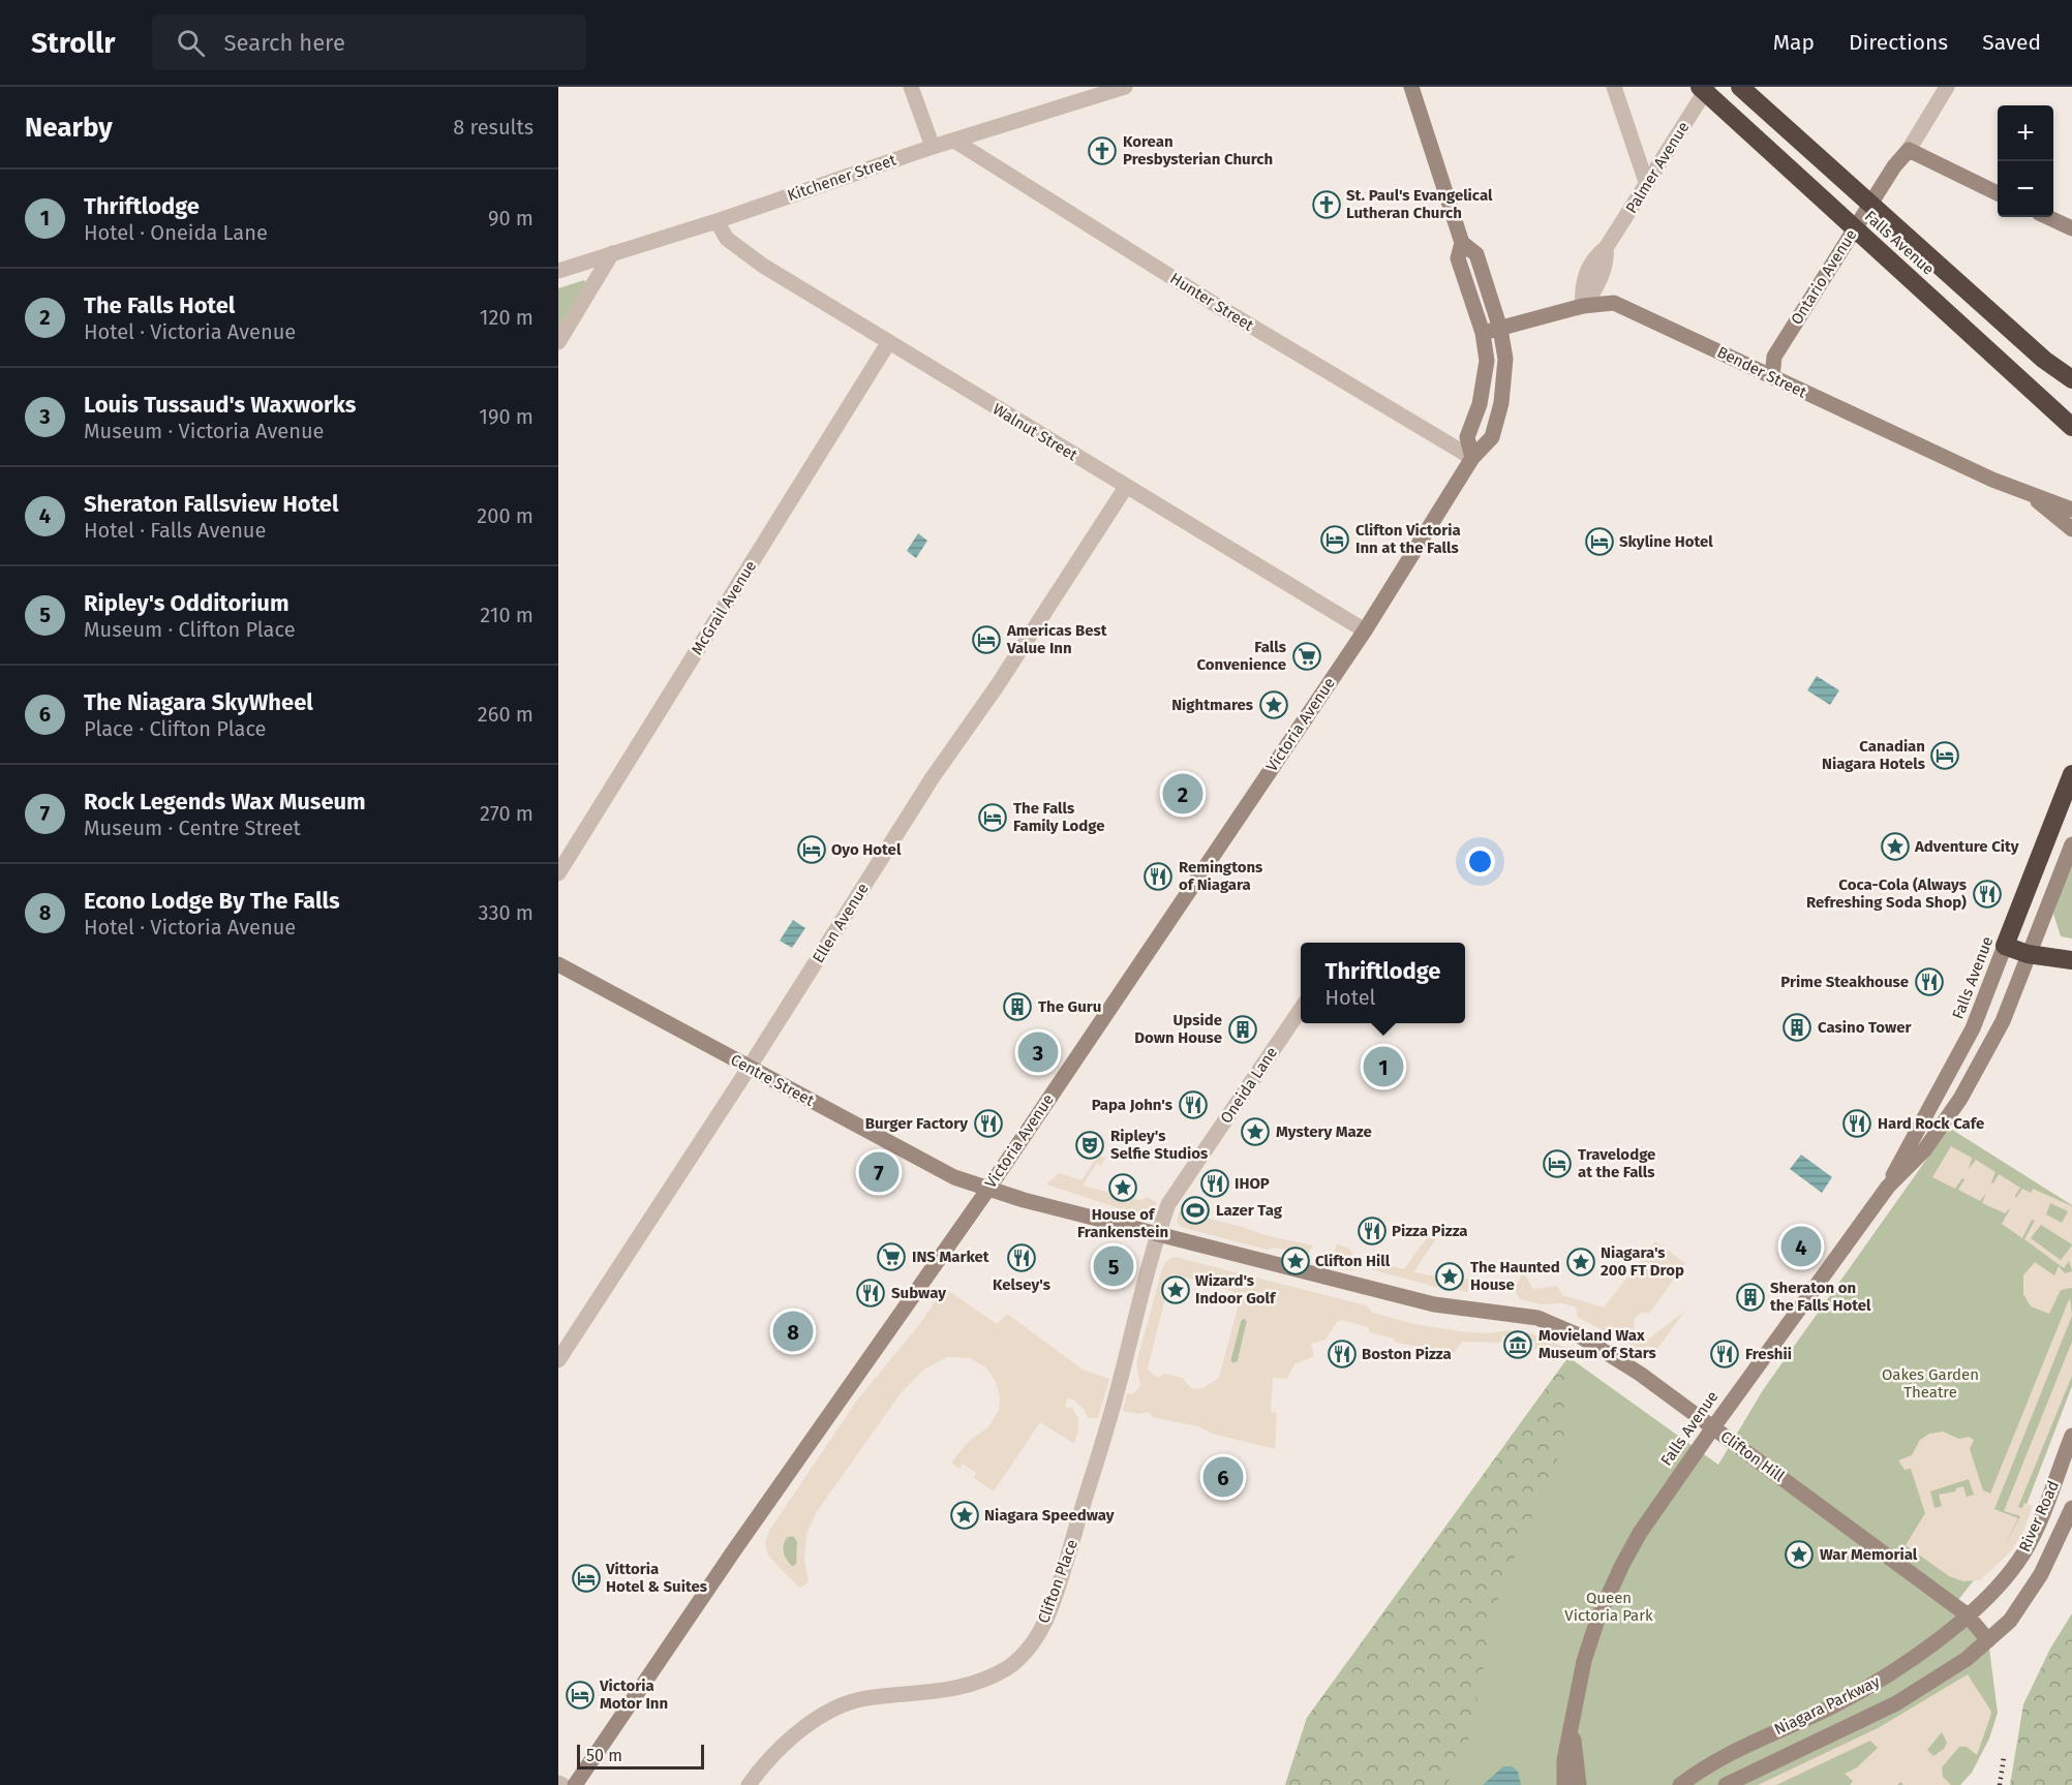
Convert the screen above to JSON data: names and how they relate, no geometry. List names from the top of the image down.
{
  "streets": {
    "highway": ["Falls Avenue"],
    "main road": [
      "Ontario Avenue",
      "Bender Street",
      "Victoria Avenue",
      "Centre Street",
      "Clifton Hill",
      "River Road",
      "Niagara Parkway"
    ],
    "street": [
      "Palmer Avenue",
      "Kitchener Street",
      "Hunter Street",
      "Walnut Street",
      "McGrail Avenue",
      "Ellen Avenue",
      "Oneida Lane",
      "Clifton Place"
    ]
  },
  "crossings": [
    ["Palmer Avenue", "Falls Avenue"],
    ["Palmer Avenue", "Bender Street"],
    ["Kitchener Street", "Hunter Street"],
    ["Kitchener Street", "Walnut Street"],
    ["Falls Avenue", "Clifton Hill"],
    ["Ontario Avenue", "Bender Street"],
    ["Hunter Street", "Victoria Avenue"],
    ["Bender Street", "Victoria Avenue"],
    ["Walnut Street", "McGrail Avenue"],
    ["Walnut Street", "Victoria Avenue"],
    ["Walnut Street", "Ellen Avenue"],
    ["Victoria Avenue", "Centre Street"],
    ["Victoria Avenue", "Clifton Hill"],
    ["Ellen Avenue", "Centre Street"],
    ["Centre Street", "Clifton Hill"],
    ["Oneida Lane", "Clifton Hill"],
    ["Oneida Lane", "Clifton Place"],
    ["Clifton Hill", "River Road"],
    ["Clifton Hill", "Clifton Place"],
    ["Clifton Hill", "Niagara Parkway"],
    ["River Road", "Niagara Parkway"]
  ],
  "parks": ["Oakes Garden Theatre", "Queen Victoria Park"],
  "places": {
    "church": ["Korean Presbysterian Church", "St. Paul's Evangelical Lutheran Church"],
    "hotel": [
      "Clifton Victoria Inn at the Falls",
      "Skyline Hotel",
      "Americas Best Value Inn",
      "Canadian Niagara Hotels",
      "The Falls Family Lodge",
      "Oyo Hotel",
      "Travelodge at the Falls",
      "Vittoria Hotel & Suites",
      "Victoria Motor Inn"
    ],
    "supermarket": ["Falls Convenience", "INS Market"],
    "place": [
      "Nightmares",
      "Adventure City",
      "Mystery Maze",
      "House of Frankenstein",
      "Clifton Hill",
      "Niagara's 200 FT Drop",
      "The Haunted House",
      "Wizard's Indoor Golf",
      "Niagara Speedway",
      "War Memorial"
    ],
    "restaurant": [
      "Remingtons of Niagara",
      "Coca-Cola (Always Refreshing Soda Shop)",
      "Prime Steakhouse",
      "Papa John's",
      "Burger Factory",
      "Hard Rock Cafe",
      "IHOP",
      "Pizza Pizza",
      "Kelsey's",
      "Subway",
      "Boston Pizza",
      "Freshii"
    ],
    "building": [
      "The Guru",
      "Casino Tower",
      "Upside Down House",
      "Sheraton on the Falls Hotel"
    ],
    "theatre": ["Ripley's Selfie Studios"],
    "sports": ["Lazer Tag"],
    "museum": ["Movieland Wax Museum of Stars"]
  },
  "scale_bar": "50 m",
  "page": {
    "header": "Strollr",
    "search": "Search here",
    "nav": ["Map", "Directions", "Saved"],
    "heading": ["Nearby", "8 results"],
    "map_buttons": ["+", "−"],
    "list": [
      {
        "mark": "1",
        "name": "Thriftlodge",
        "note": "Hotel · Oneida Lane",
        "value": "90 m"
      },
      {
        "mark": "2",
        "name": "The Falls Hotel",
        "note": "Hotel · Victoria Avenue",
        "value": "120 m"
      },
      {
        "mark": "3",
        "name": "Louis Tussaud's Waxworks",
        "note": "Museum · Victoria Avenue",
        "value": "190 m"
      },
      {
        "mark": "4",
        "name": "Sheraton Fallsview Hotel",
        "note": "Hotel · Falls Avenue",
        "value": "200 m"
      },
      {
        "mark": "5",
        "name": "Ripley's Odditorium",
        "note": "Museum · Clifton Place",
        "value": "210 m"
      },
      {
        "mark": "6",
        "name": "The Niagara SkyWheel",
        "note": "Place · Clifton Place",
        "value": "260 m"
      },
      {
        "mark": "7",
        "name": "Rock Legends Wax Museum",
        "note": "Museum · Centre Street",
        "value": "270 m"
      },
      {
        "mark": "8",
        "name": "Econo Lodge By The Falls",
        "note": "Hotel · Victoria Avenue",
        "value": "330 m"
      }
    ],
    "pins": [
      "2",
      "3",
      "1",
      "7",
      "4",
      "5",
      "8",
      "6"
    ],
    "popup": ["Thriftlodge", "Hotel"],
    "scale": "50 m"
  }
}
